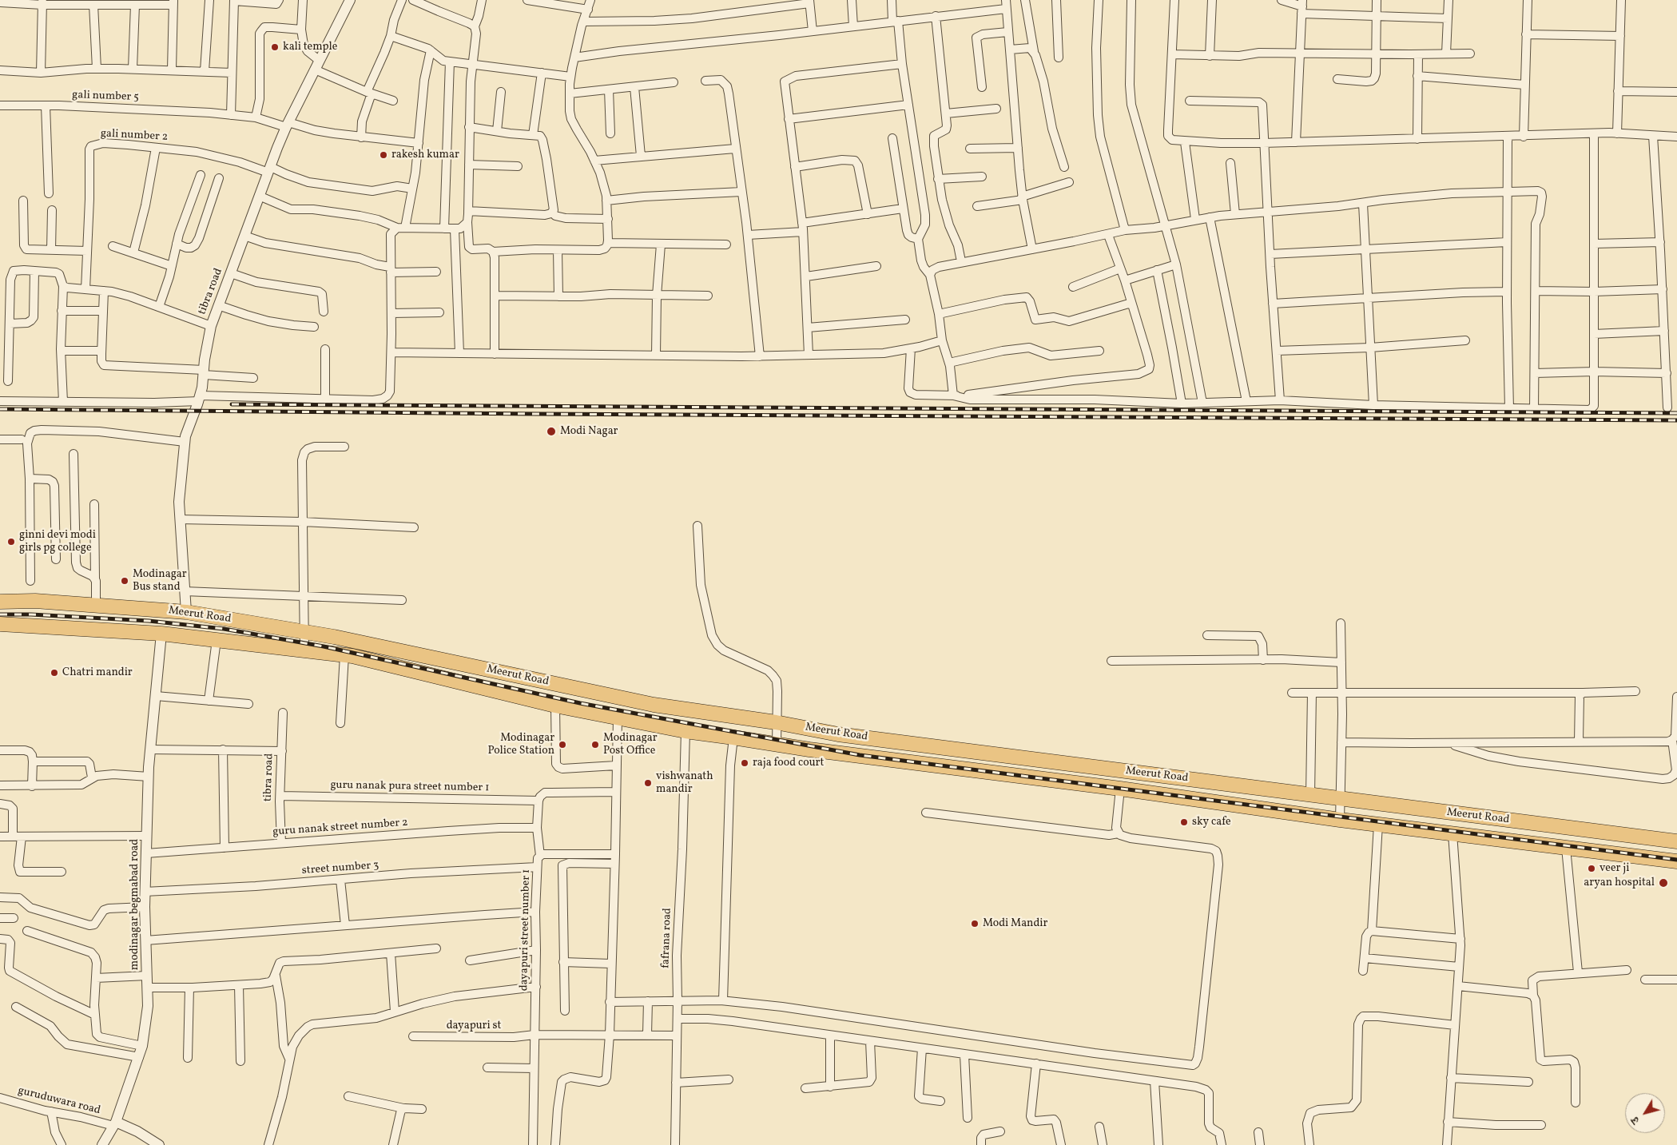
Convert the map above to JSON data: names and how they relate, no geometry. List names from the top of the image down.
{
  "streets": {
    "highway": ["Meerut Road"],
    "street": [
      "gali number 5",
      "gali number 2",
      "tibra road",
      "guru nanak pura street number 1",
      "guru nanak street number 2",
      "street number 3",
      "modinagar begmabad road",
      "dayapuri street number 1",
      "fafrana road",
      "dayapuri st",
      "guruduwara road"
    ]
  },
  "crossings": [
    ["gali number 5", "tibra road"],
    ["gali number 2", "tibra road"],
    ["tibra road", "Meerut Road"],
    ["tibra road", "guru nanak pura street number 1"],
    ["tibra road", "guru nanak street number 2"],
    ["Meerut Road", "modinagar begmabad road"],
    ["Meerut Road", "fafrana road"],
    ["guru nanak street number 2", "modinagar begmabad road"],
    ["street number 3", "modinagar begmabad road"],
    ["street number 3", "dayapuri street number 1"],
    ["modinagar begmabad road", "guruduwara road"],
    ["dayapuri street number 1", "dayapuri st"],
    ["fafrana road", "dayapuri st"]
  ],
  "places": [
    "kali temple",
    "rakesh kumar",
    "Modi Nagar",
    "ginni devi modi girls pg college",
    "Modinagar Bus stand",
    "Chatri mandir",
    "Modinagar Police Station",
    "Modinagar Post Office",
    "raja food court",
    "vishwanath mandir",
    "sky cafe",
    "veer ji",
    "aryan hospital",
    "Modi Mandir"
  ],
  "north": "bottom left"
}
